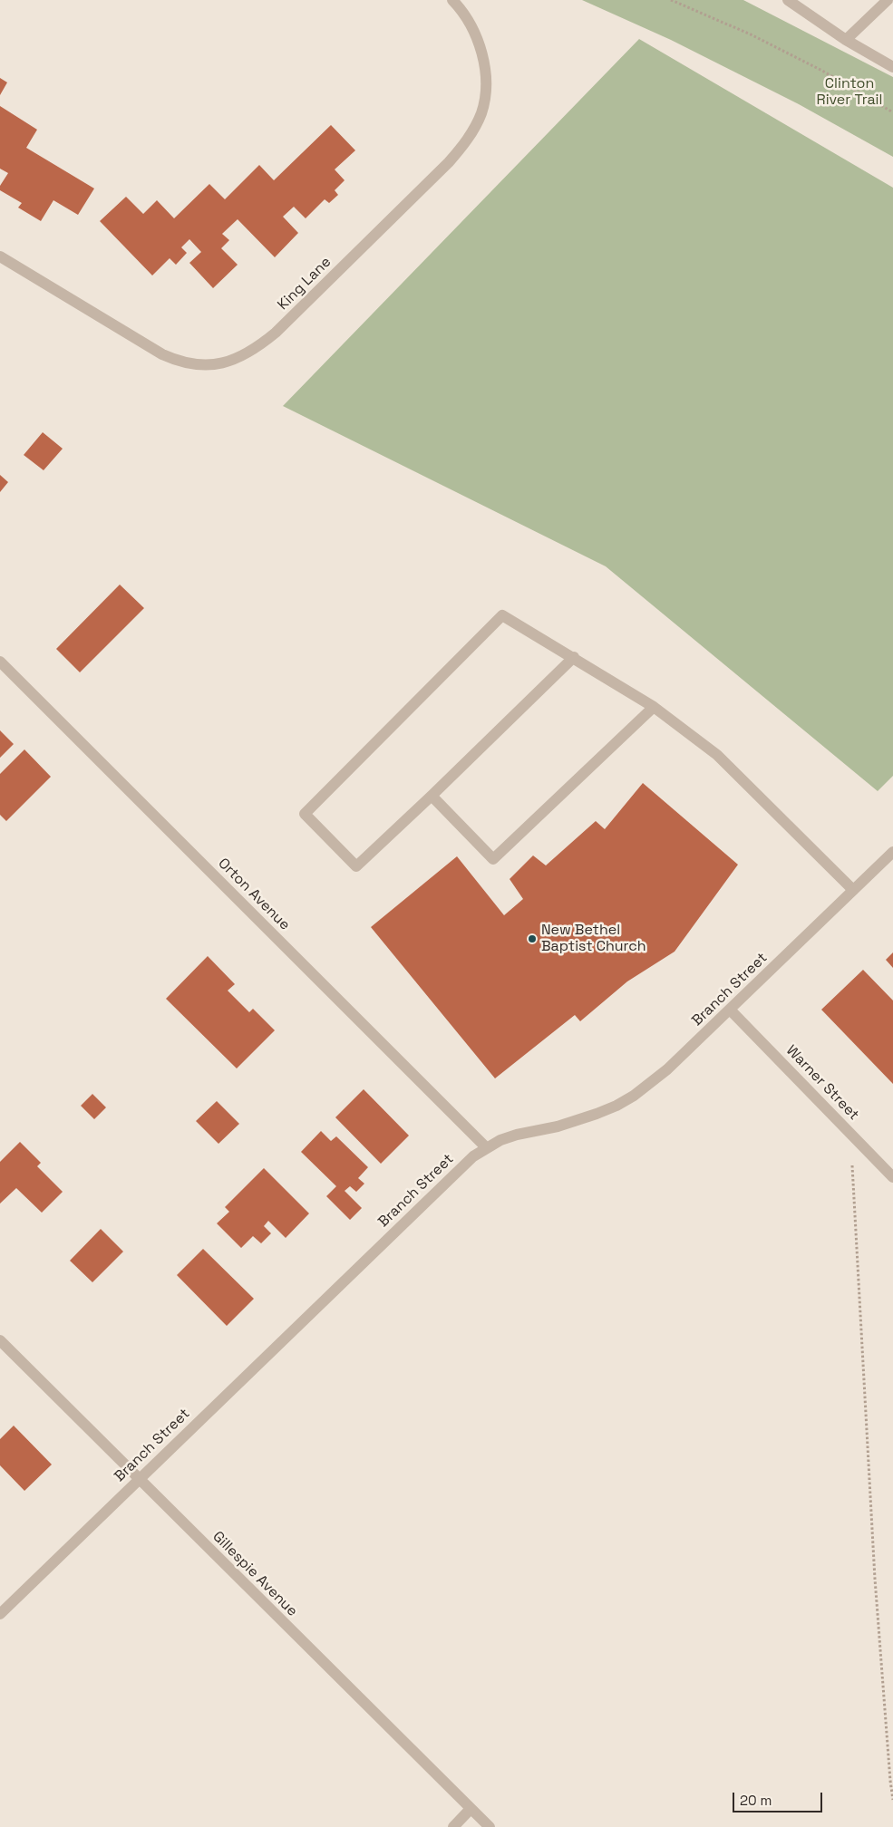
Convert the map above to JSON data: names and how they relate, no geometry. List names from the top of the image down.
{
  "streets": {
    "street": [
      "King Lane",
      "Orton Avenue",
      "Branch Street",
      "Warner Street",
      "Gillespie Avenue"
    ]
  },
  "crossings": [
    ["Orton Avenue", "Branch Street"],
    ["Branch Street", "Warner Street"],
    ["Branch Street", "Gillespie Avenue"]
  ],
  "parks": ["Clinton River Trail"],
  "places": ["New Bethel Baptist Church"],
  "scale_bar": "20 m"
}
